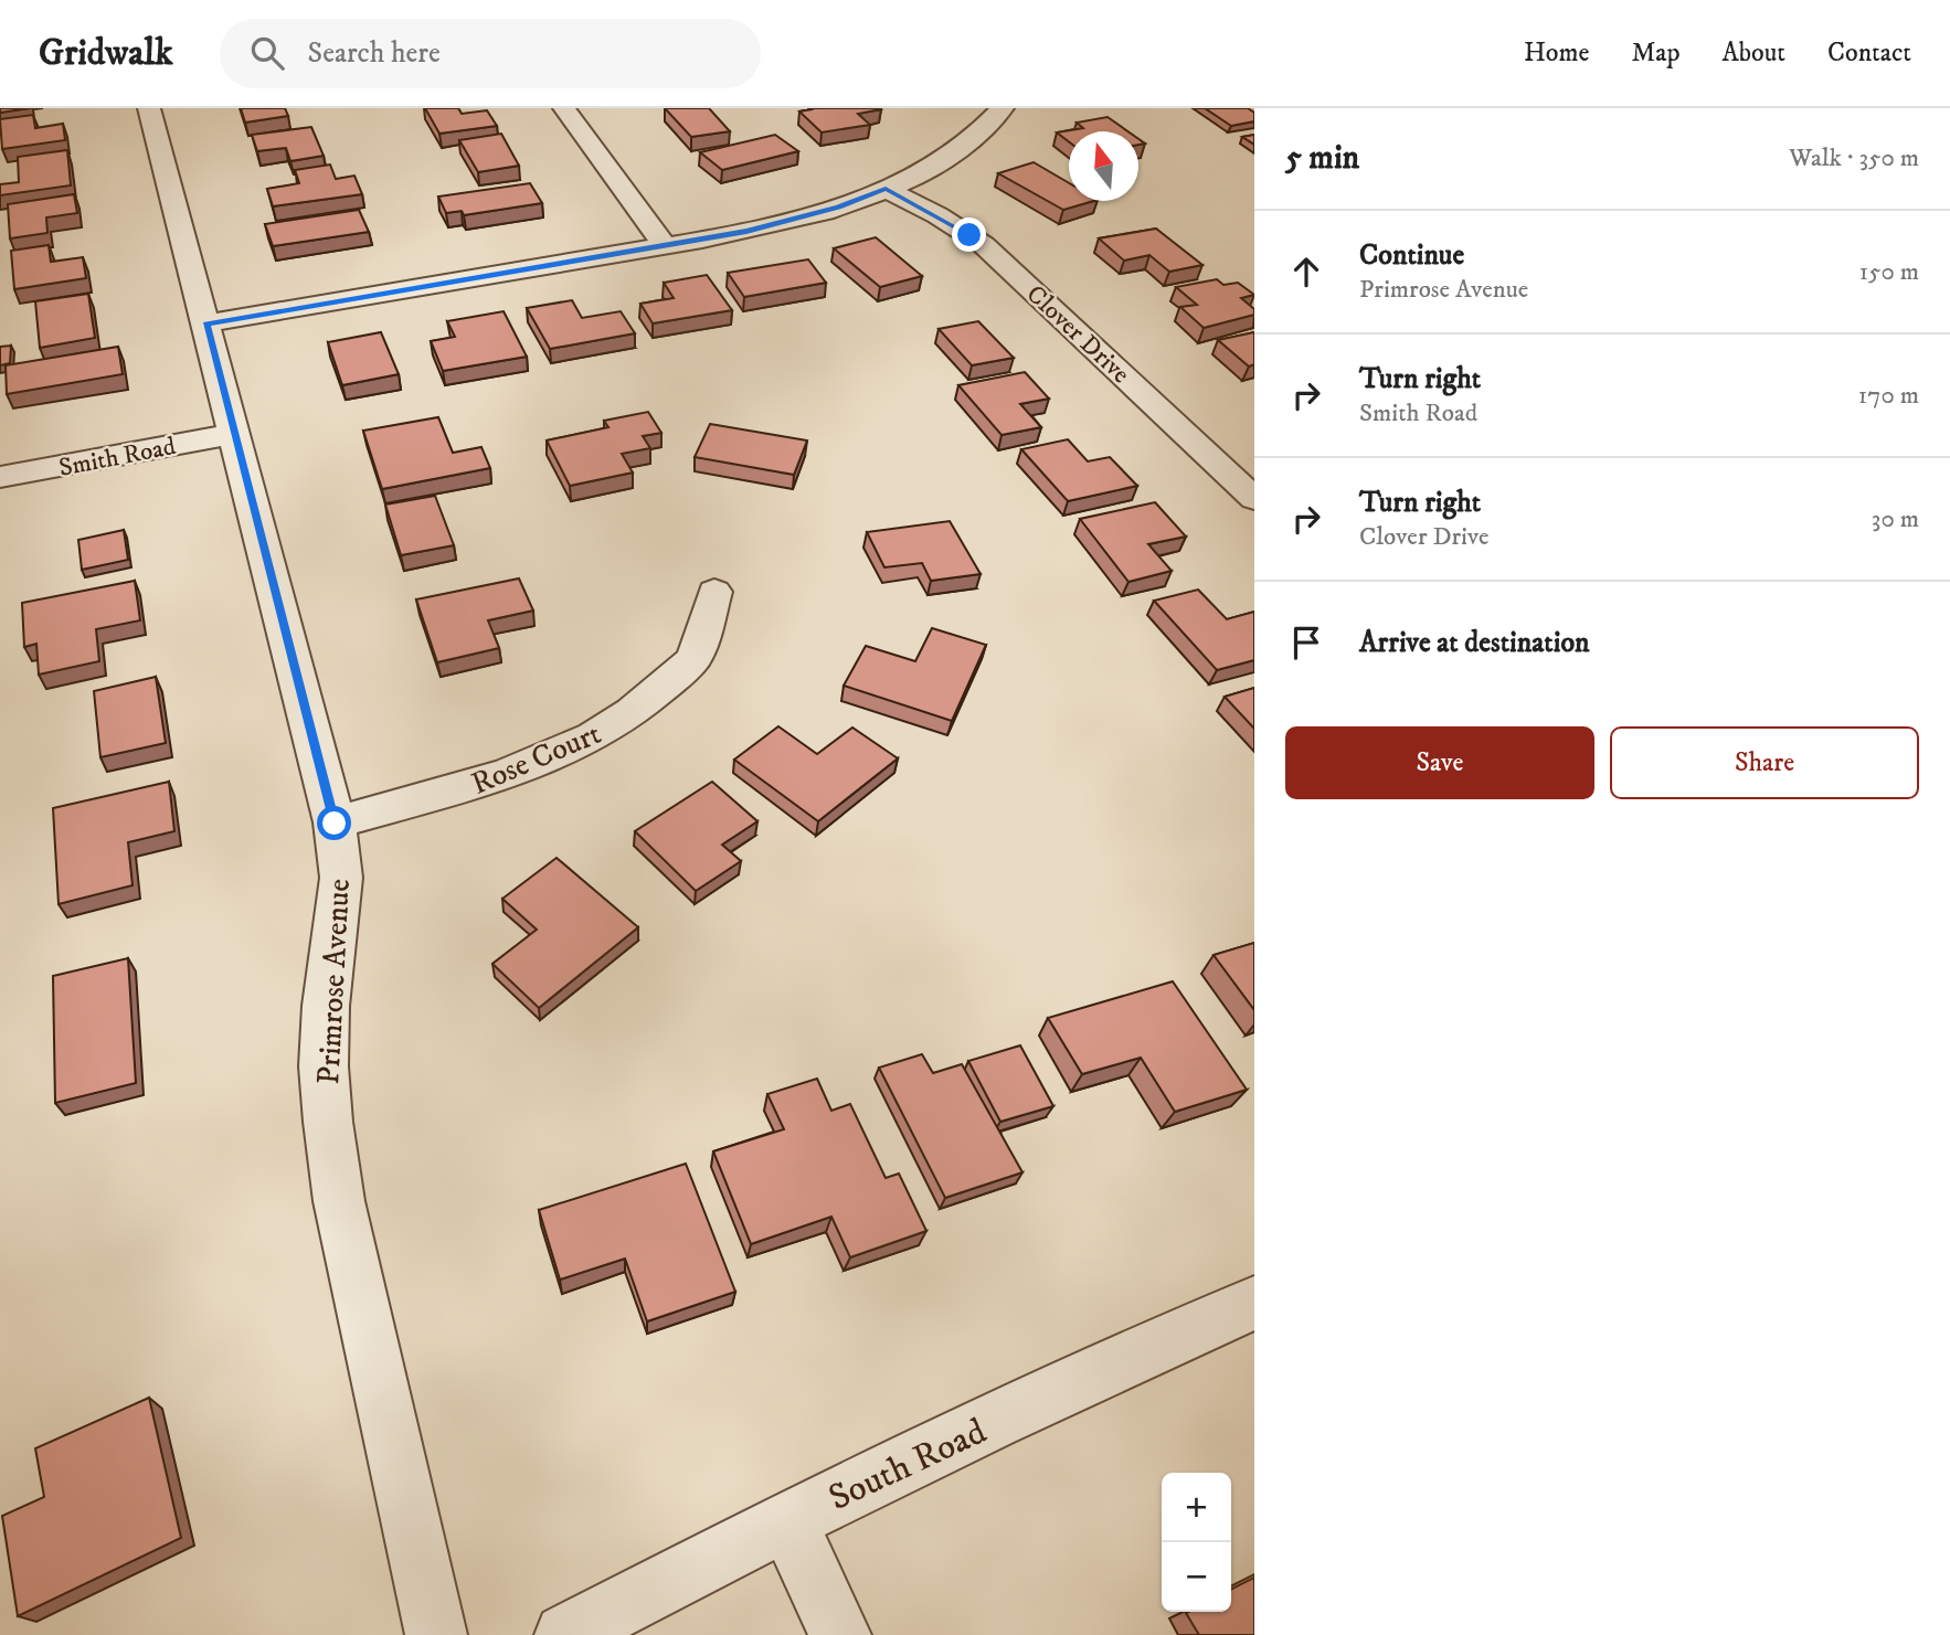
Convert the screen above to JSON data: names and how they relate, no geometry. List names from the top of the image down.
{
  "streets": {
    "street": [
      "Clover Drive",
      "Smith Road",
      "Rose Court",
      "Primrose Avenue",
      "South Road"
    ]
  },
  "crossings": [
    ["Smith Road", "Primrose Avenue"],
    ["Rose Court", "Primrose Avenue"]
  ],
  "north": "top",
  "page": {
    "header": "Gridwalk",
    "search": "Search here",
    "nav": [
      "Home",
      "Map",
      "About",
      "Contact"
    ],
    "heading": ["5 min", "Walk · 350 m"],
    "list": [
      ["Continue", "Primrose Avenue", "150 m"],
      ["Turn right", "Smith Road", "170 m"],
      ["Turn right", "Clover Drive", "30 m"],
      "Arrive at destination"
    ],
    "buttons": ["Save", "Share"],
    "map_buttons": ["+", "−"]
  }
}
